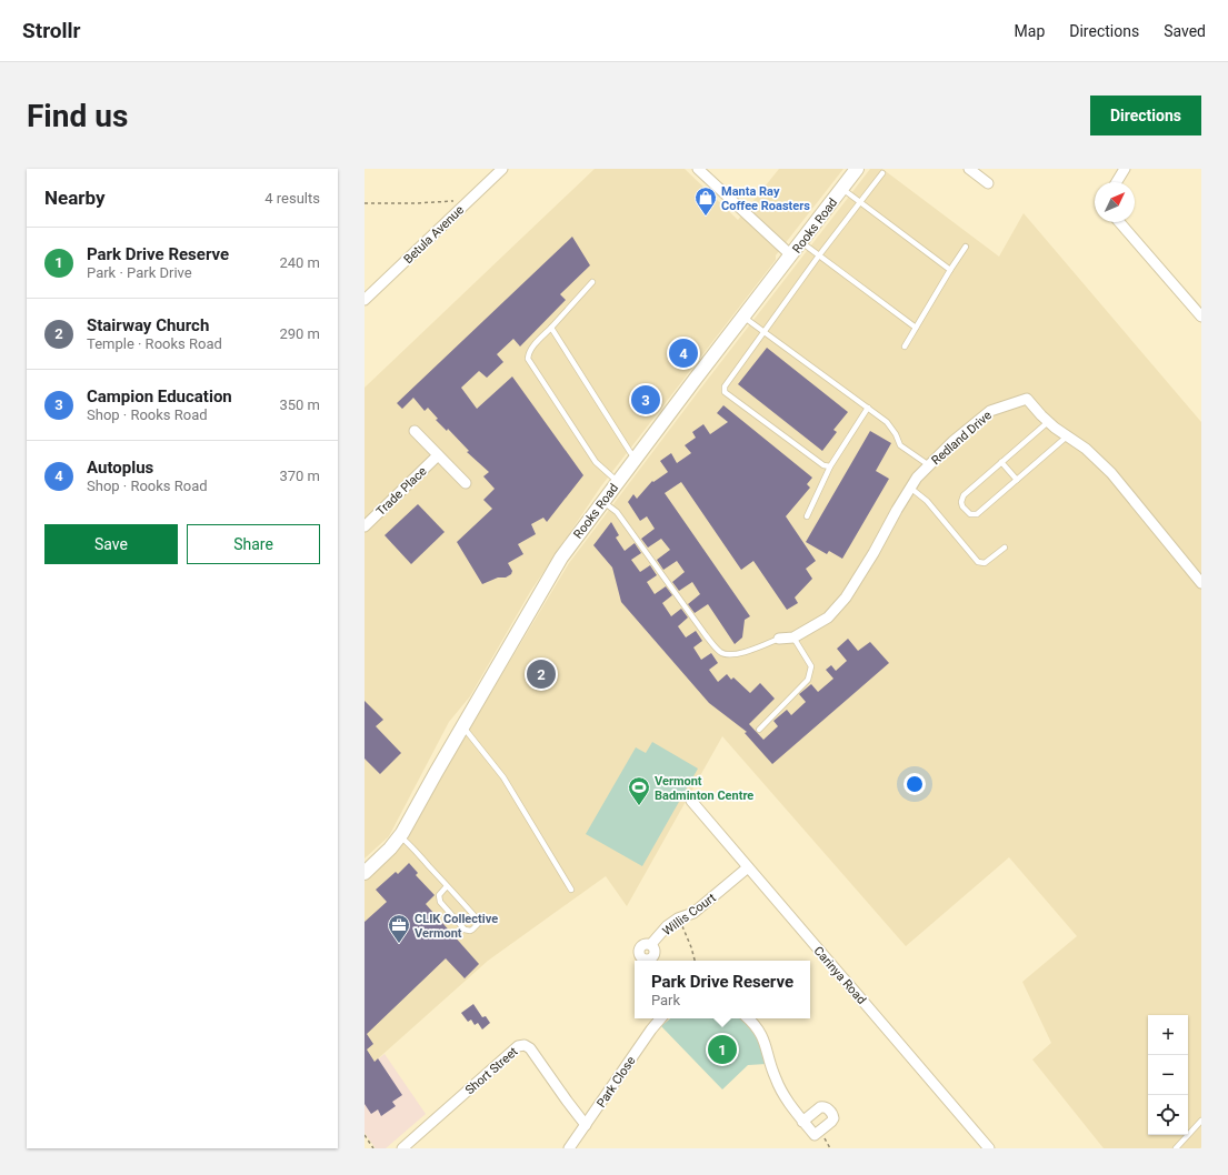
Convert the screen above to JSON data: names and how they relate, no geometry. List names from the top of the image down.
{
  "streets": {
    "street": [
      "Rooks Road",
      "Betula Avenue",
      "Redland Drive",
      "Trade Place",
      "Willis Court",
      "Carinya Road",
      "Short Street",
      "Park Close"
    ]
  },
  "crossings": [
    ["Willis Court", "Carinya Road"],
    ["Short Street", "Park Close"]
  ],
  "places": {
    "shop": ["Manta Ray Coffee Roasters"],
    "sports": ["Vermont Badminton Centre"],
    "office": ["CLIK Collective Vermont"]
  },
  "north": "top right",
  "page": {
    "header": "Strollr",
    "nav": ["Map", "Directions", "Saved"],
    "buttons": [
      "Directions",
      ["Save", "Share"]
    ],
    "title": "Find us",
    "heading": ["Nearby", "4 results"],
    "list": [
      {
        "mark": "1",
        "name": "Park Drive Reserve",
        "note": "Park · Park Drive",
        "value": "240 m"
      },
      {
        "mark": "2",
        "name": "Stairway Church",
        "note": "Temple · Rooks Road",
        "value": "290 m"
      },
      {
        "mark": "3",
        "name": "Campion Education",
        "note": "Shop · Rooks Road",
        "value": "350 m"
      },
      {
        "mark": "4",
        "name": "Autoplus",
        "note": "Shop · Rooks Road",
        "value": "370 m"
      }
    ],
    "pins": [
      "4",
      "3",
      "2",
      "1"
    ],
    "popup": ["Park Drive Reserve", "Park"],
    "map_buttons": ["+", "−"]
  }
}
